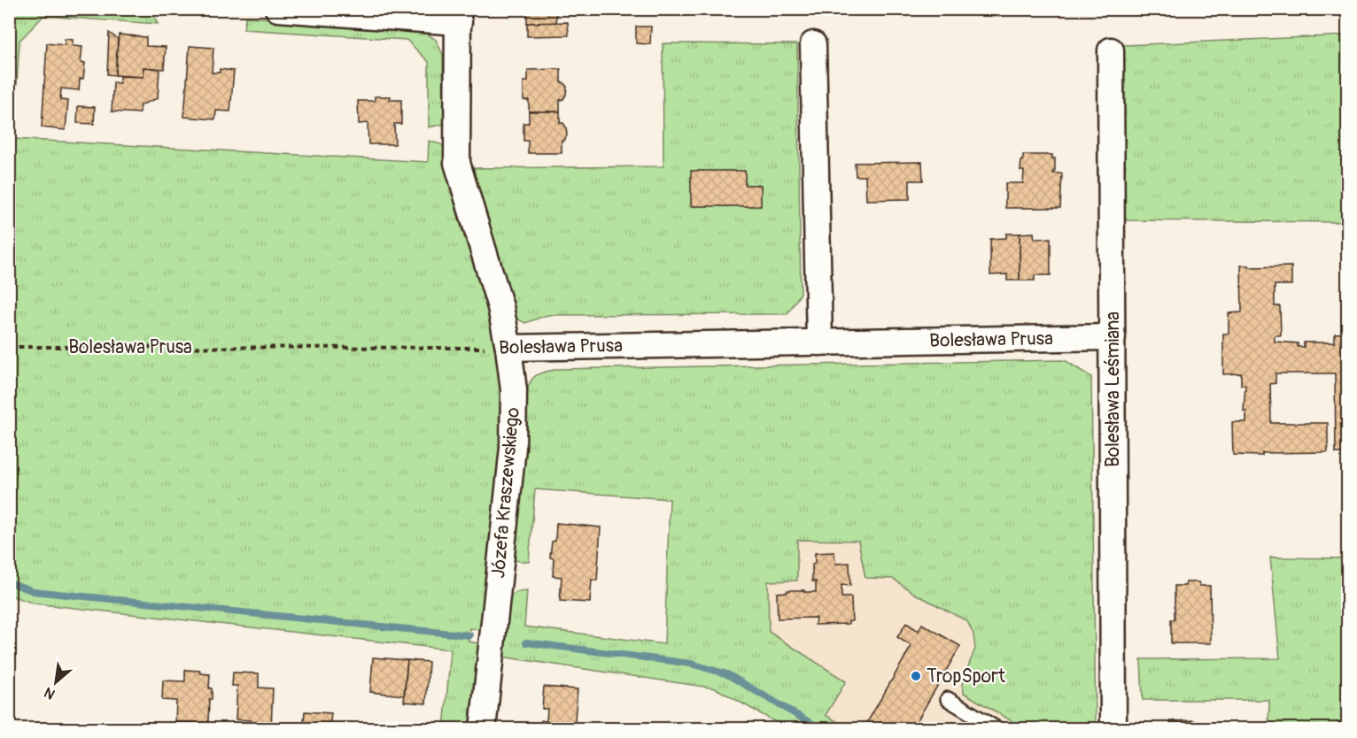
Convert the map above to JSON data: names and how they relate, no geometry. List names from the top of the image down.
{
  "streets": {
    "street": ["Bolesława Prusa", "Bolesława Leśmiana", "Józefa Kraszewskiego"]
  },
  "crossings": [
    ["Bolesława Prusa", "Bolesława Leśmiana"],
    ["Bolesława Prusa", "Józefa Kraszewskiego"]
  ],
  "places": ["TropSport"],
  "north": "bottom left"
}
